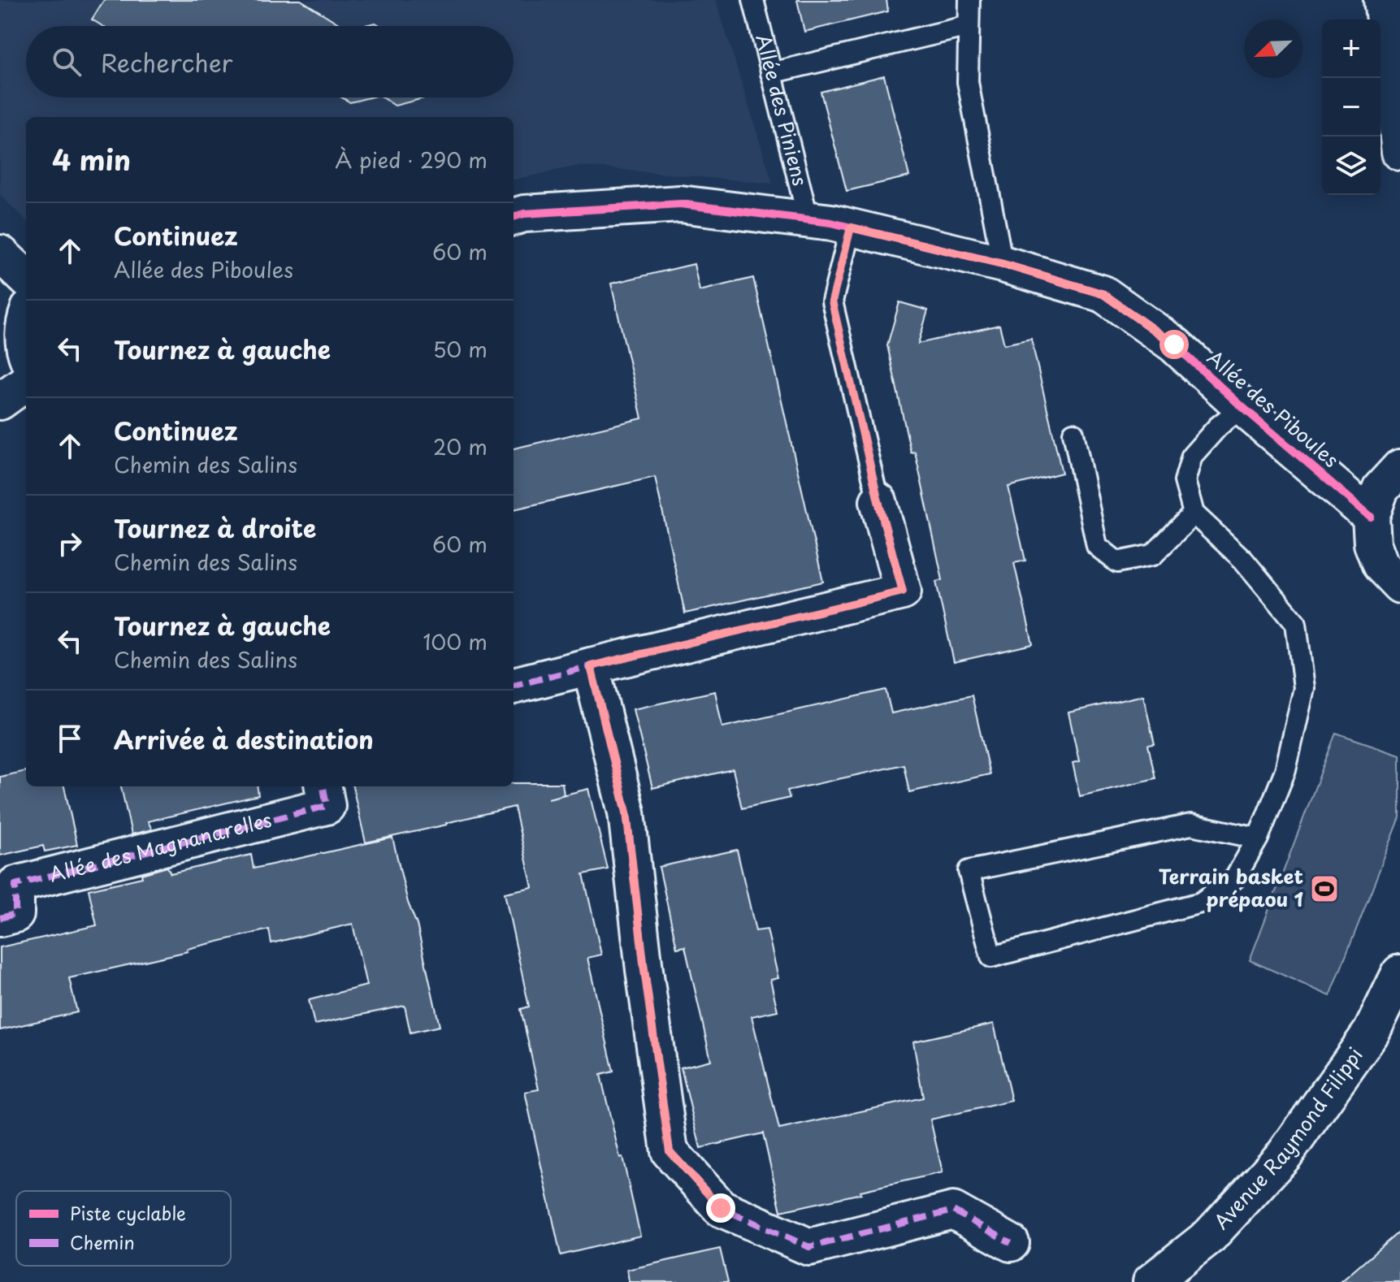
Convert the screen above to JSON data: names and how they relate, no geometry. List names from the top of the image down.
{
  "streets": {
    "street": ["Allée des Piboules", "Allée des Magnanarelles", "Avenue Raymond Filippi"],
    "lane": ["Allée des Piniens"]
  },
  "crossings": [
    ["Allée des Piniens", "Allée des Piboules"]
  ],
  "places": {
    "sports": ["Terrain basket prépaou 1"]
  },
  "legend": ["Piste cyclable", "Chemin"],
  "north": "bottom left",
  "page": {
    "map_buttons": ["+", "−"],
    "search": "Rechercher",
    "heading": ["4 min", "À pied · 290 m"],
    "list": [
      ["Continuez", "Allée des Piboules", "60 m"],
      ["Tournez à gauche", "50 m"],
      ["Continuez", "Chemin des Salins", "20 m"],
      ["Tournez à droite", "Chemin des Salins", "60 m"],
      ["Tournez à gauche", "Chemin des Salins", "100 m"],
      "Arrivée à destination"
    ]
  }
}
